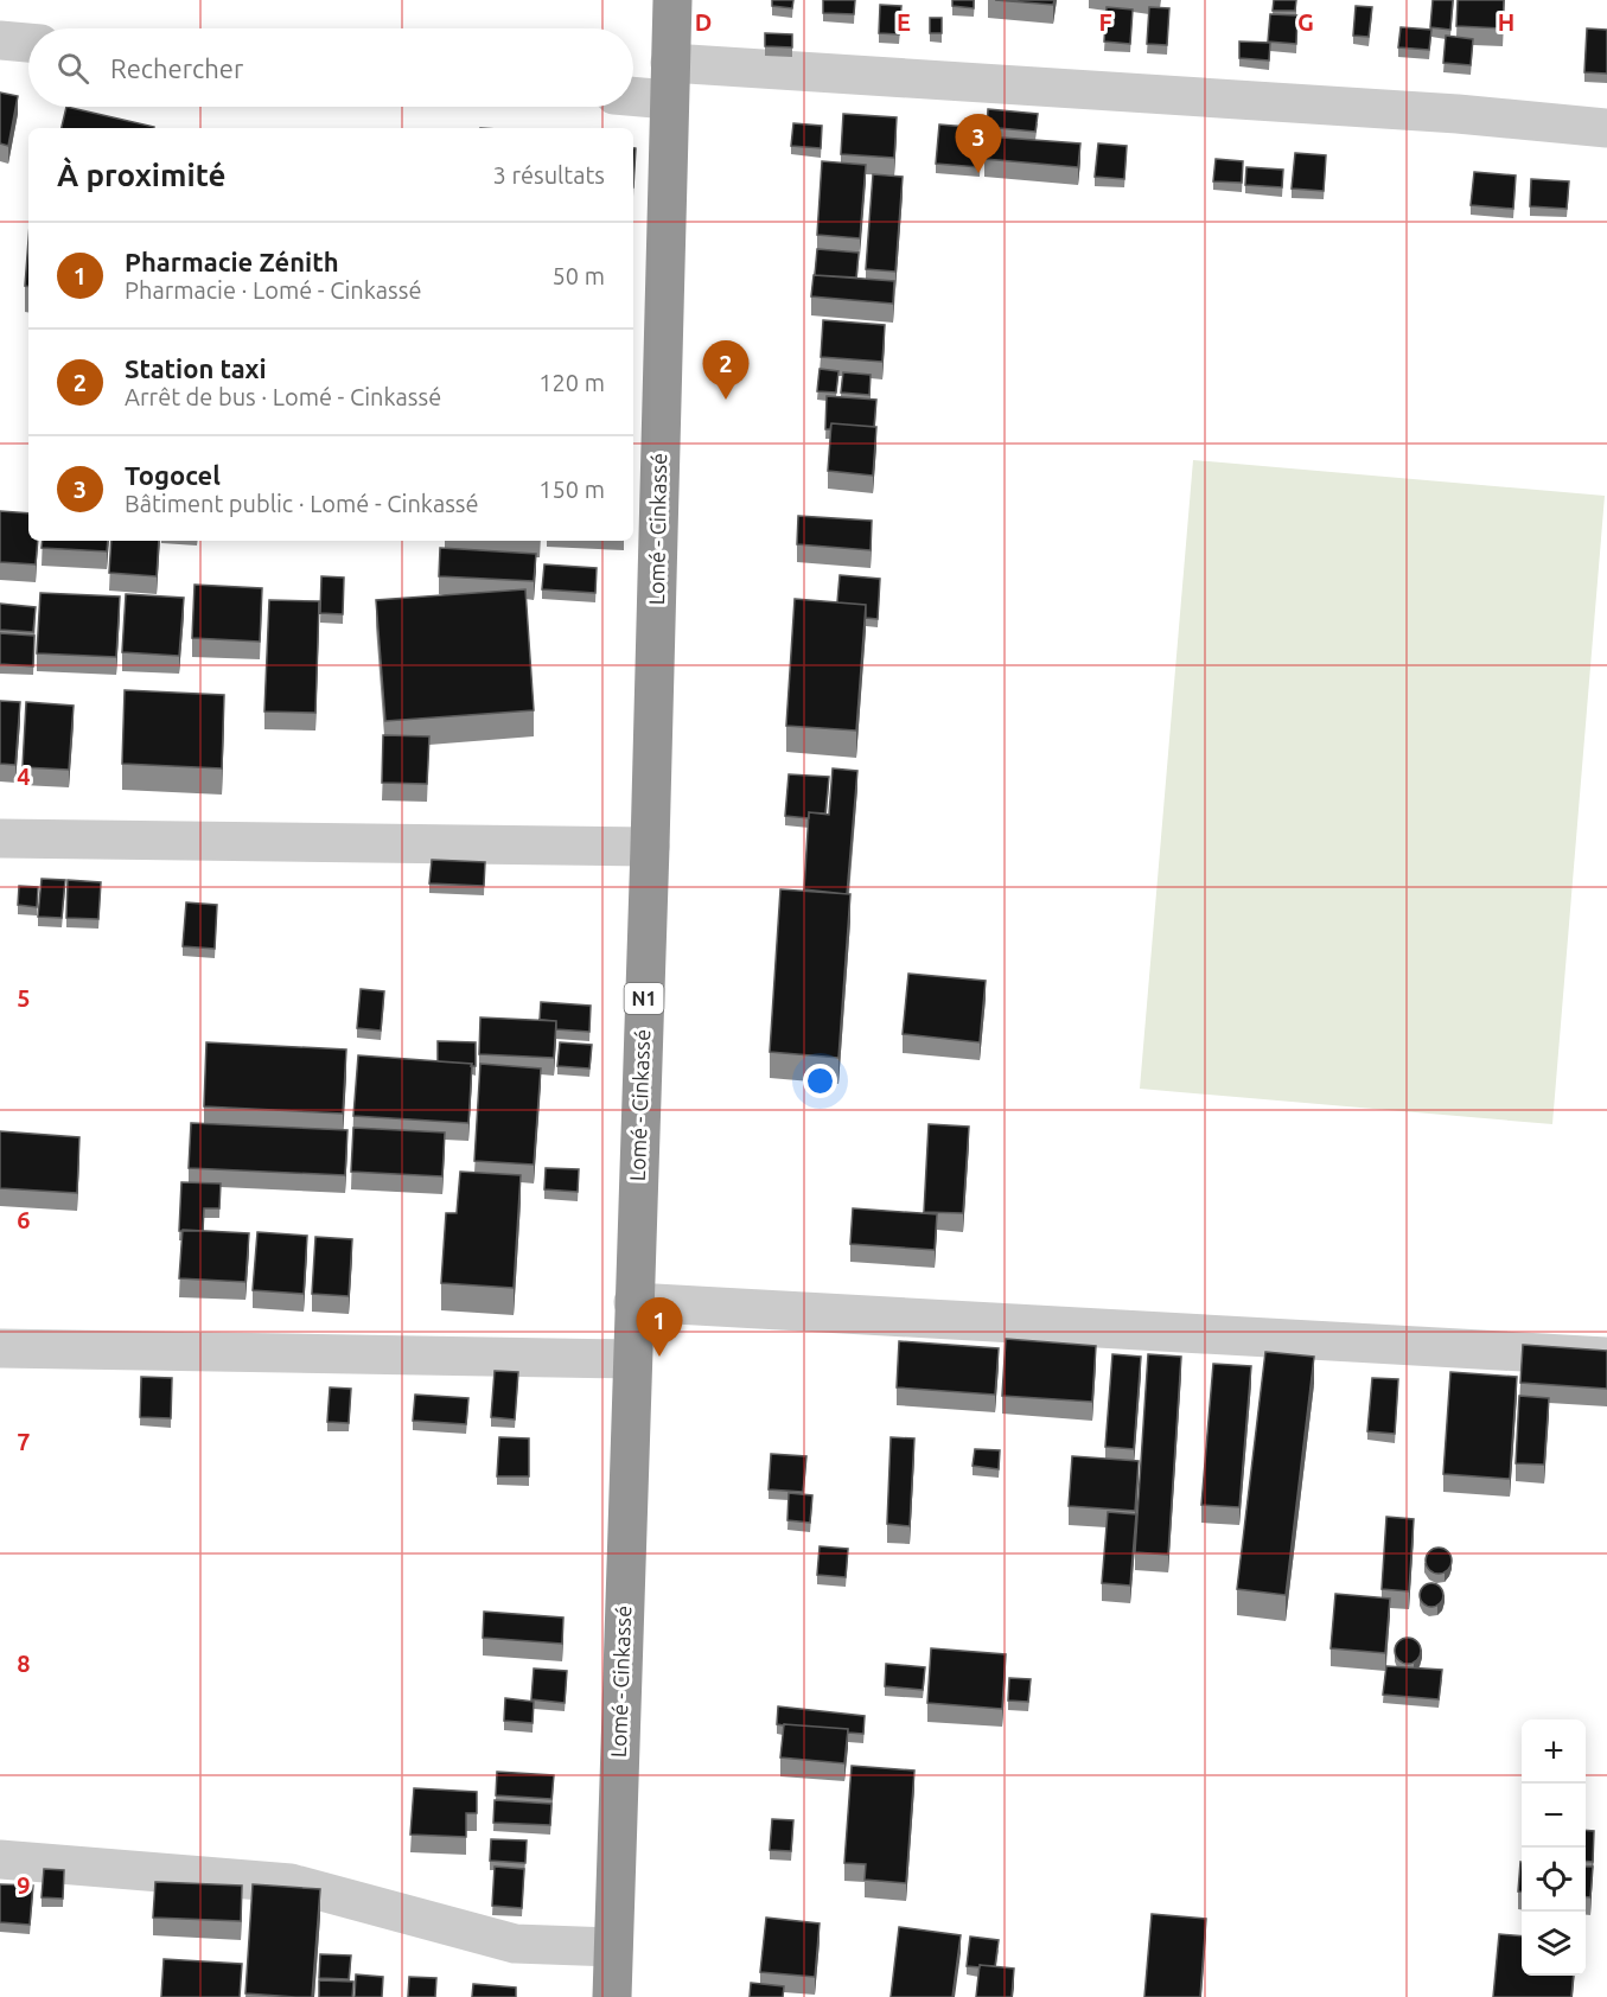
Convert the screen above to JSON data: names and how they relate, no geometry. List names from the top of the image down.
{
  "streets": {
    "highway": ["Lomé - Cinkassé", "N1"]
  },
  "page": {
    "search": "Rechercher",
    "pins": ["3", "2", "1"],
    "heading": ["À proximité", "3 résultats"],
    "list": [
      {
        "mark": "1",
        "name": "Pharmacie Zénith",
        "note": "Pharmacie · Lomé - Cinkassé",
        "value": "50 m"
      },
      {
        "mark": "2",
        "name": "Station taxi",
        "note": "Arrêt de bus · Lomé - Cinkassé",
        "value": "120 m"
      },
      {
        "mark": "3",
        "name": "Togocel",
        "note": "Bâtiment public · Lomé - Cinkassé",
        "value": "150 m"
      }
    ],
    "map_buttons": ["+", "−"]
  },
  "grid": {
    "columns": [
      "D",
      "E",
      "F",
      "G",
      "H"
    ],
    "rows": [
      "4",
      "5",
      "6",
      "7",
      "8",
      "9"
    ]
  }
}
